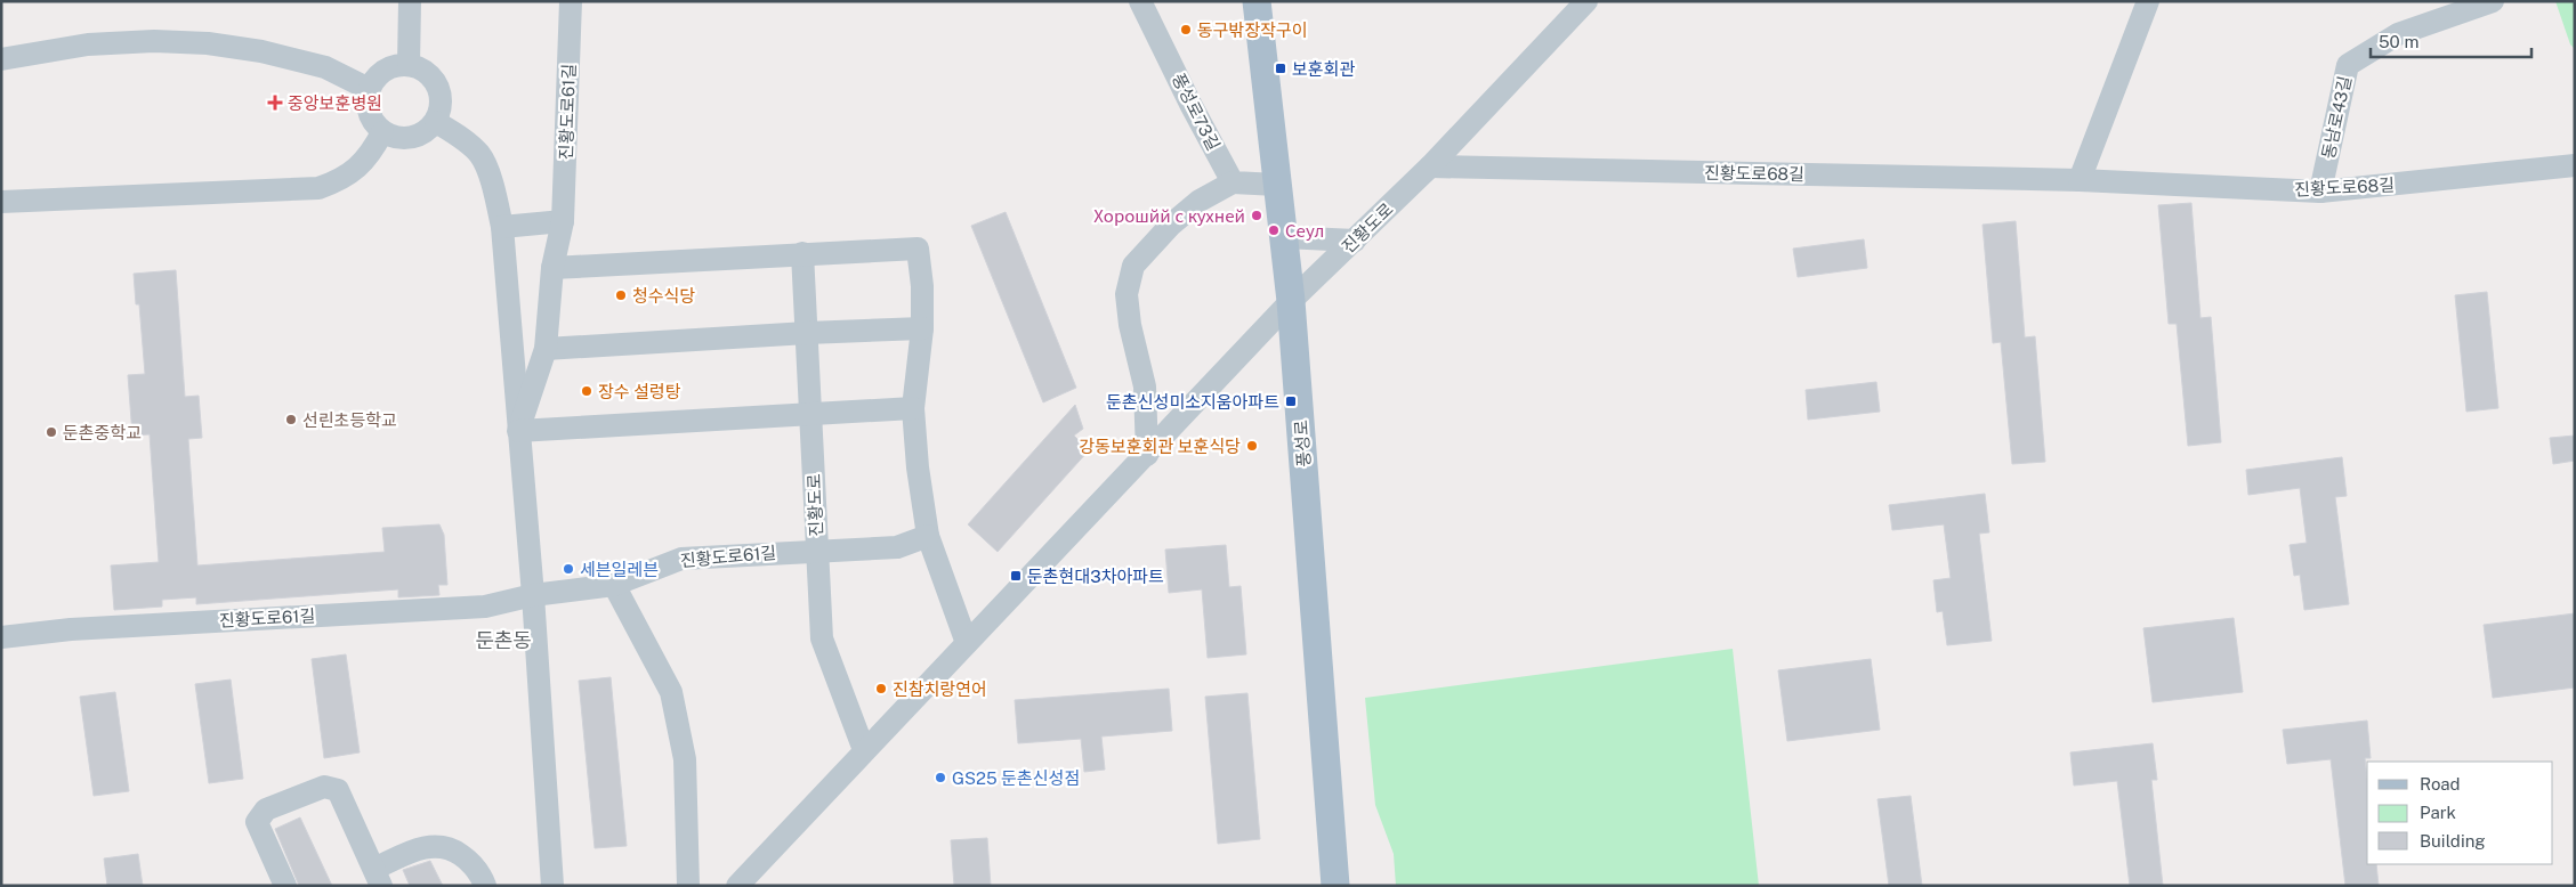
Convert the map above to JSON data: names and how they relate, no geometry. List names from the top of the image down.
{
  "streets": {
    "main road": ["풍성로"],
    "street": [
      "진황도로61길",
      "풍성로73길",
      "동남로43길",
      "진황도로68길",
      "진황도로"
    ]
  },
  "crossings": [
    ["진황도로61길", "진황도로"],
    ["동남로43길", "진황도로68길"],
    ["진황도로68길", "진황도로"],
    ["진황도로", "풍성로"]
  ],
  "districts": ["둔촌동"],
  "places": {
    "other": [
      "동구밖장작구이",
      "Хорошйй с кухней",
      "Сеул",
      "청수식당",
      "장수 설렁탕",
      "선린초등학교",
      "둔촌중학교",
      "강동보훈회관 보훈식당",
      "세븐일레븐",
      "진참치랑연어",
      "GS25 둔촌신성점"
    ],
    "transit": ["보훈회관", "둔촌신성미소지움아파트", "둔촌현대3차아파트"],
    "health": ["중앙보훈병원"]
  },
  "legend": ["Road", "Park", "Building"],
  "scale_bar": "50 m"
}
